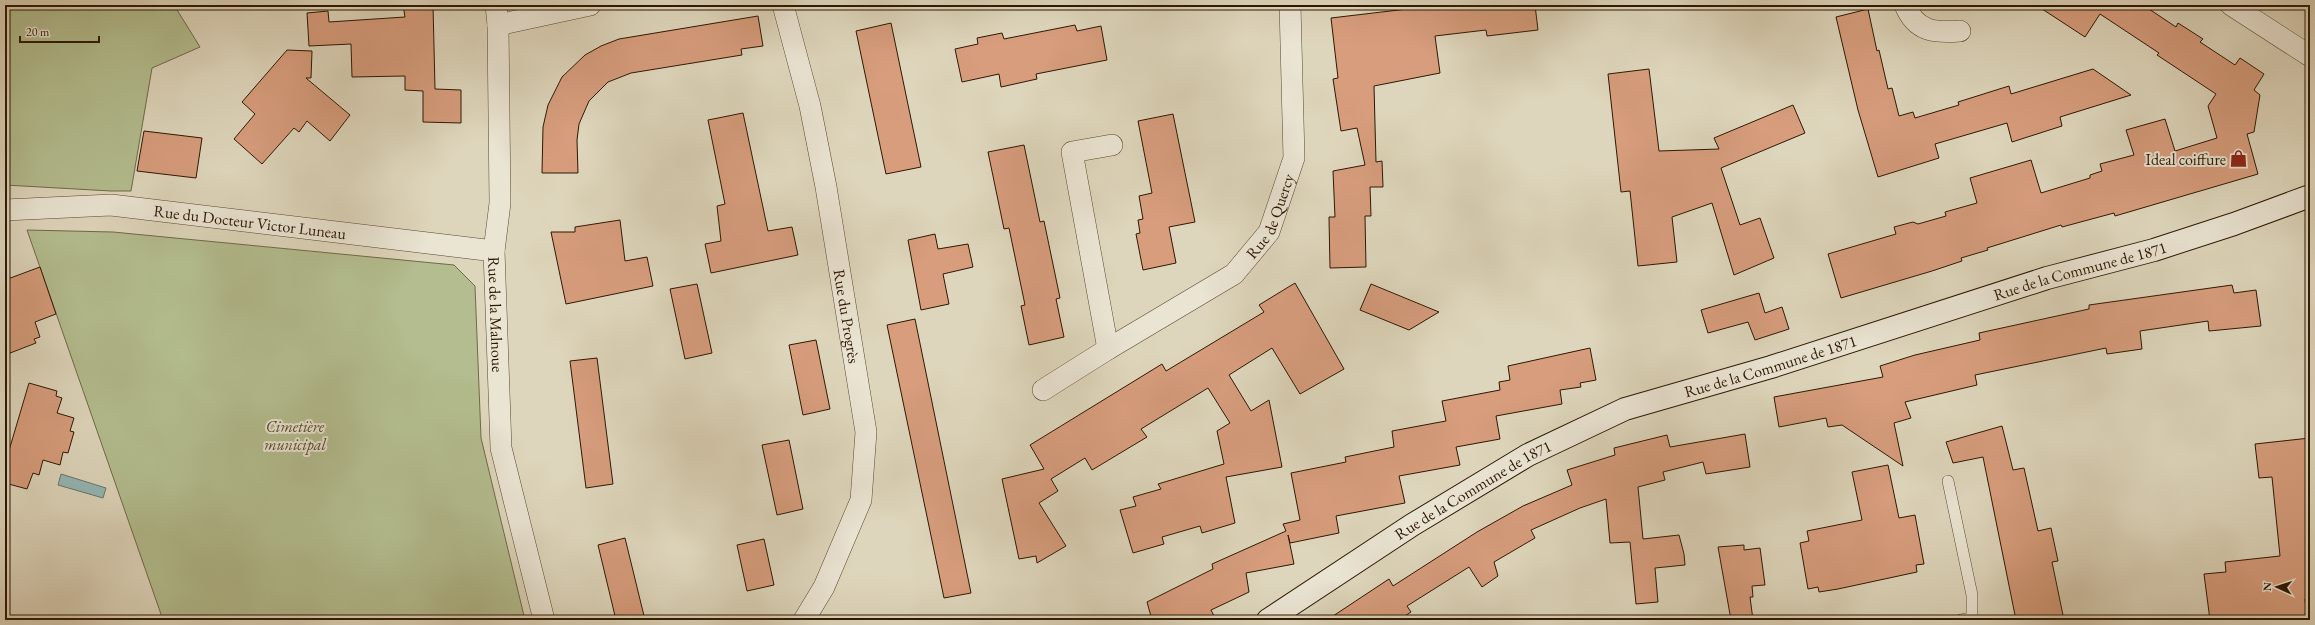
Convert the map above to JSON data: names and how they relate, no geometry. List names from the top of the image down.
{
  "streets": {
    "street": [
      "Rue de Quercy",
      "Rue du Docteur Victor Luneau",
      "Rue de la Commune de 1871",
      "Rue de la Malnoue",
      "Rue du Progrès"
    ]
  },
  "crossings": [
    ["Rue du Docteur Victor Luneau", "Rue de la Malnoue"]
  ],
  "parks": ["Cimetière municipal"],
  "places": {
    "shop": ["Ideal coiffure"]
  },
  "scale_bar": "20 m",
  "north": "left"
}
